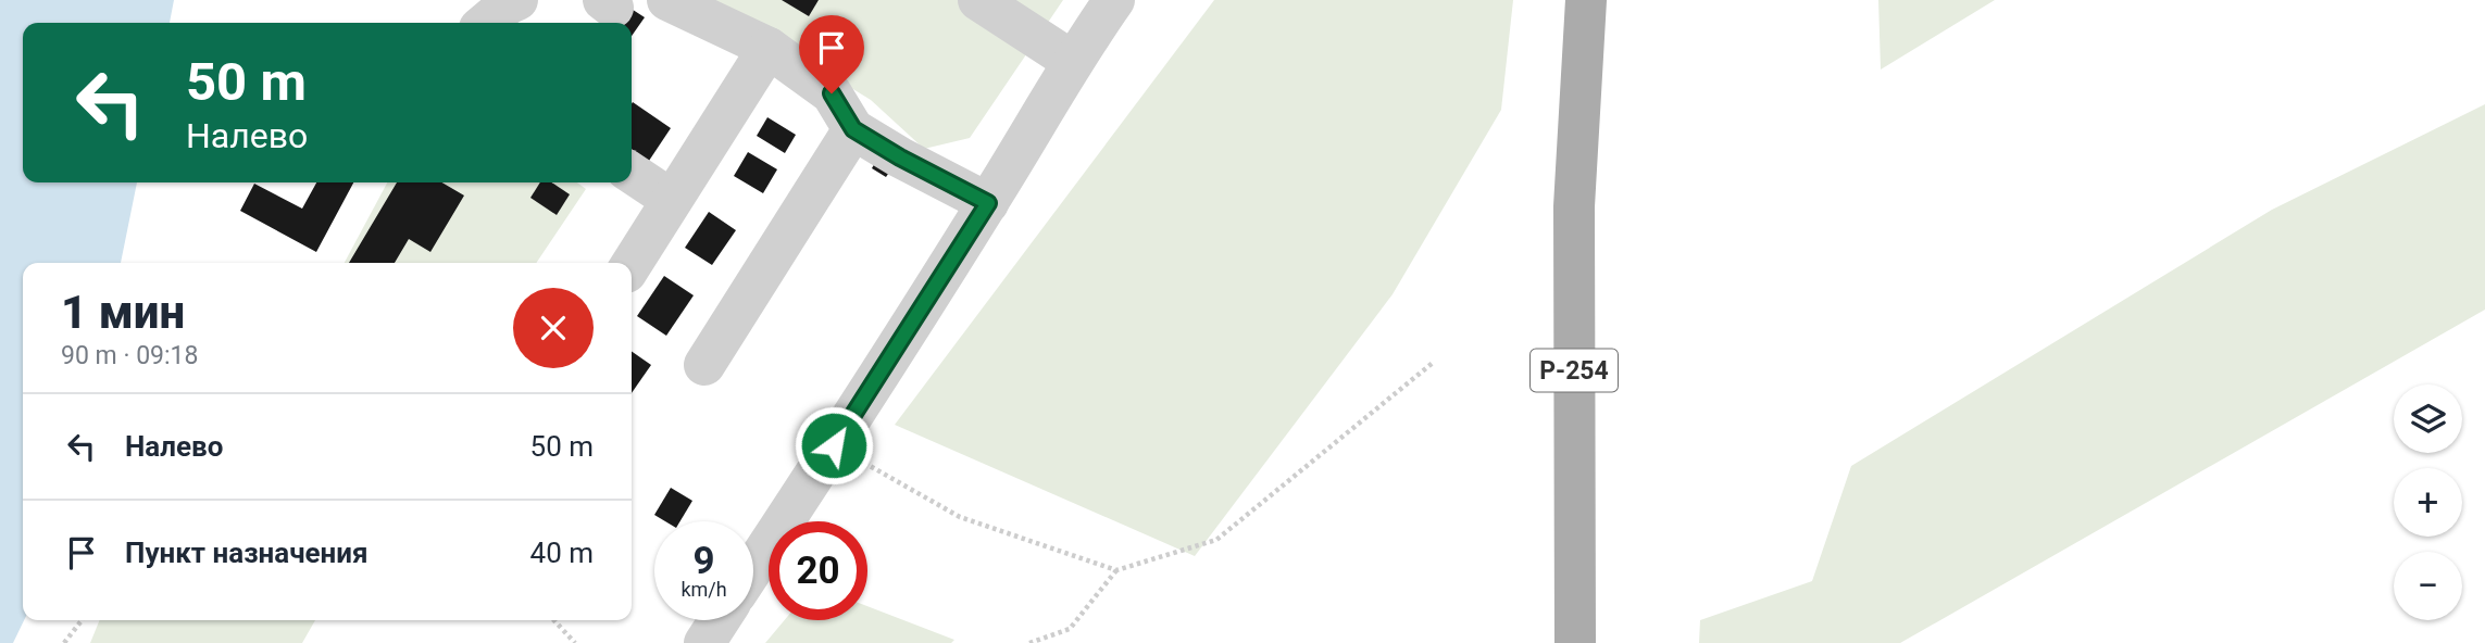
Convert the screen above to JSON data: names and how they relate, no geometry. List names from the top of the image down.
{
  "streets": {
    "main road": ["Р-254"]
  },
  "page": {
    "turn": ["50 m", "Налево"],
    "heading": ["1 мин", "90 m · 09:18"],
    "map_buttons": ["+", "−"],
    "list": [
      {
        "name": "Налево",
        "value": "50 m"
      },
      {
        "name": "Пункт назначения",
        "value": "40 m"
      }
    ],
    "speed": "9 km/h",
    "limit": "20"
  }
}
